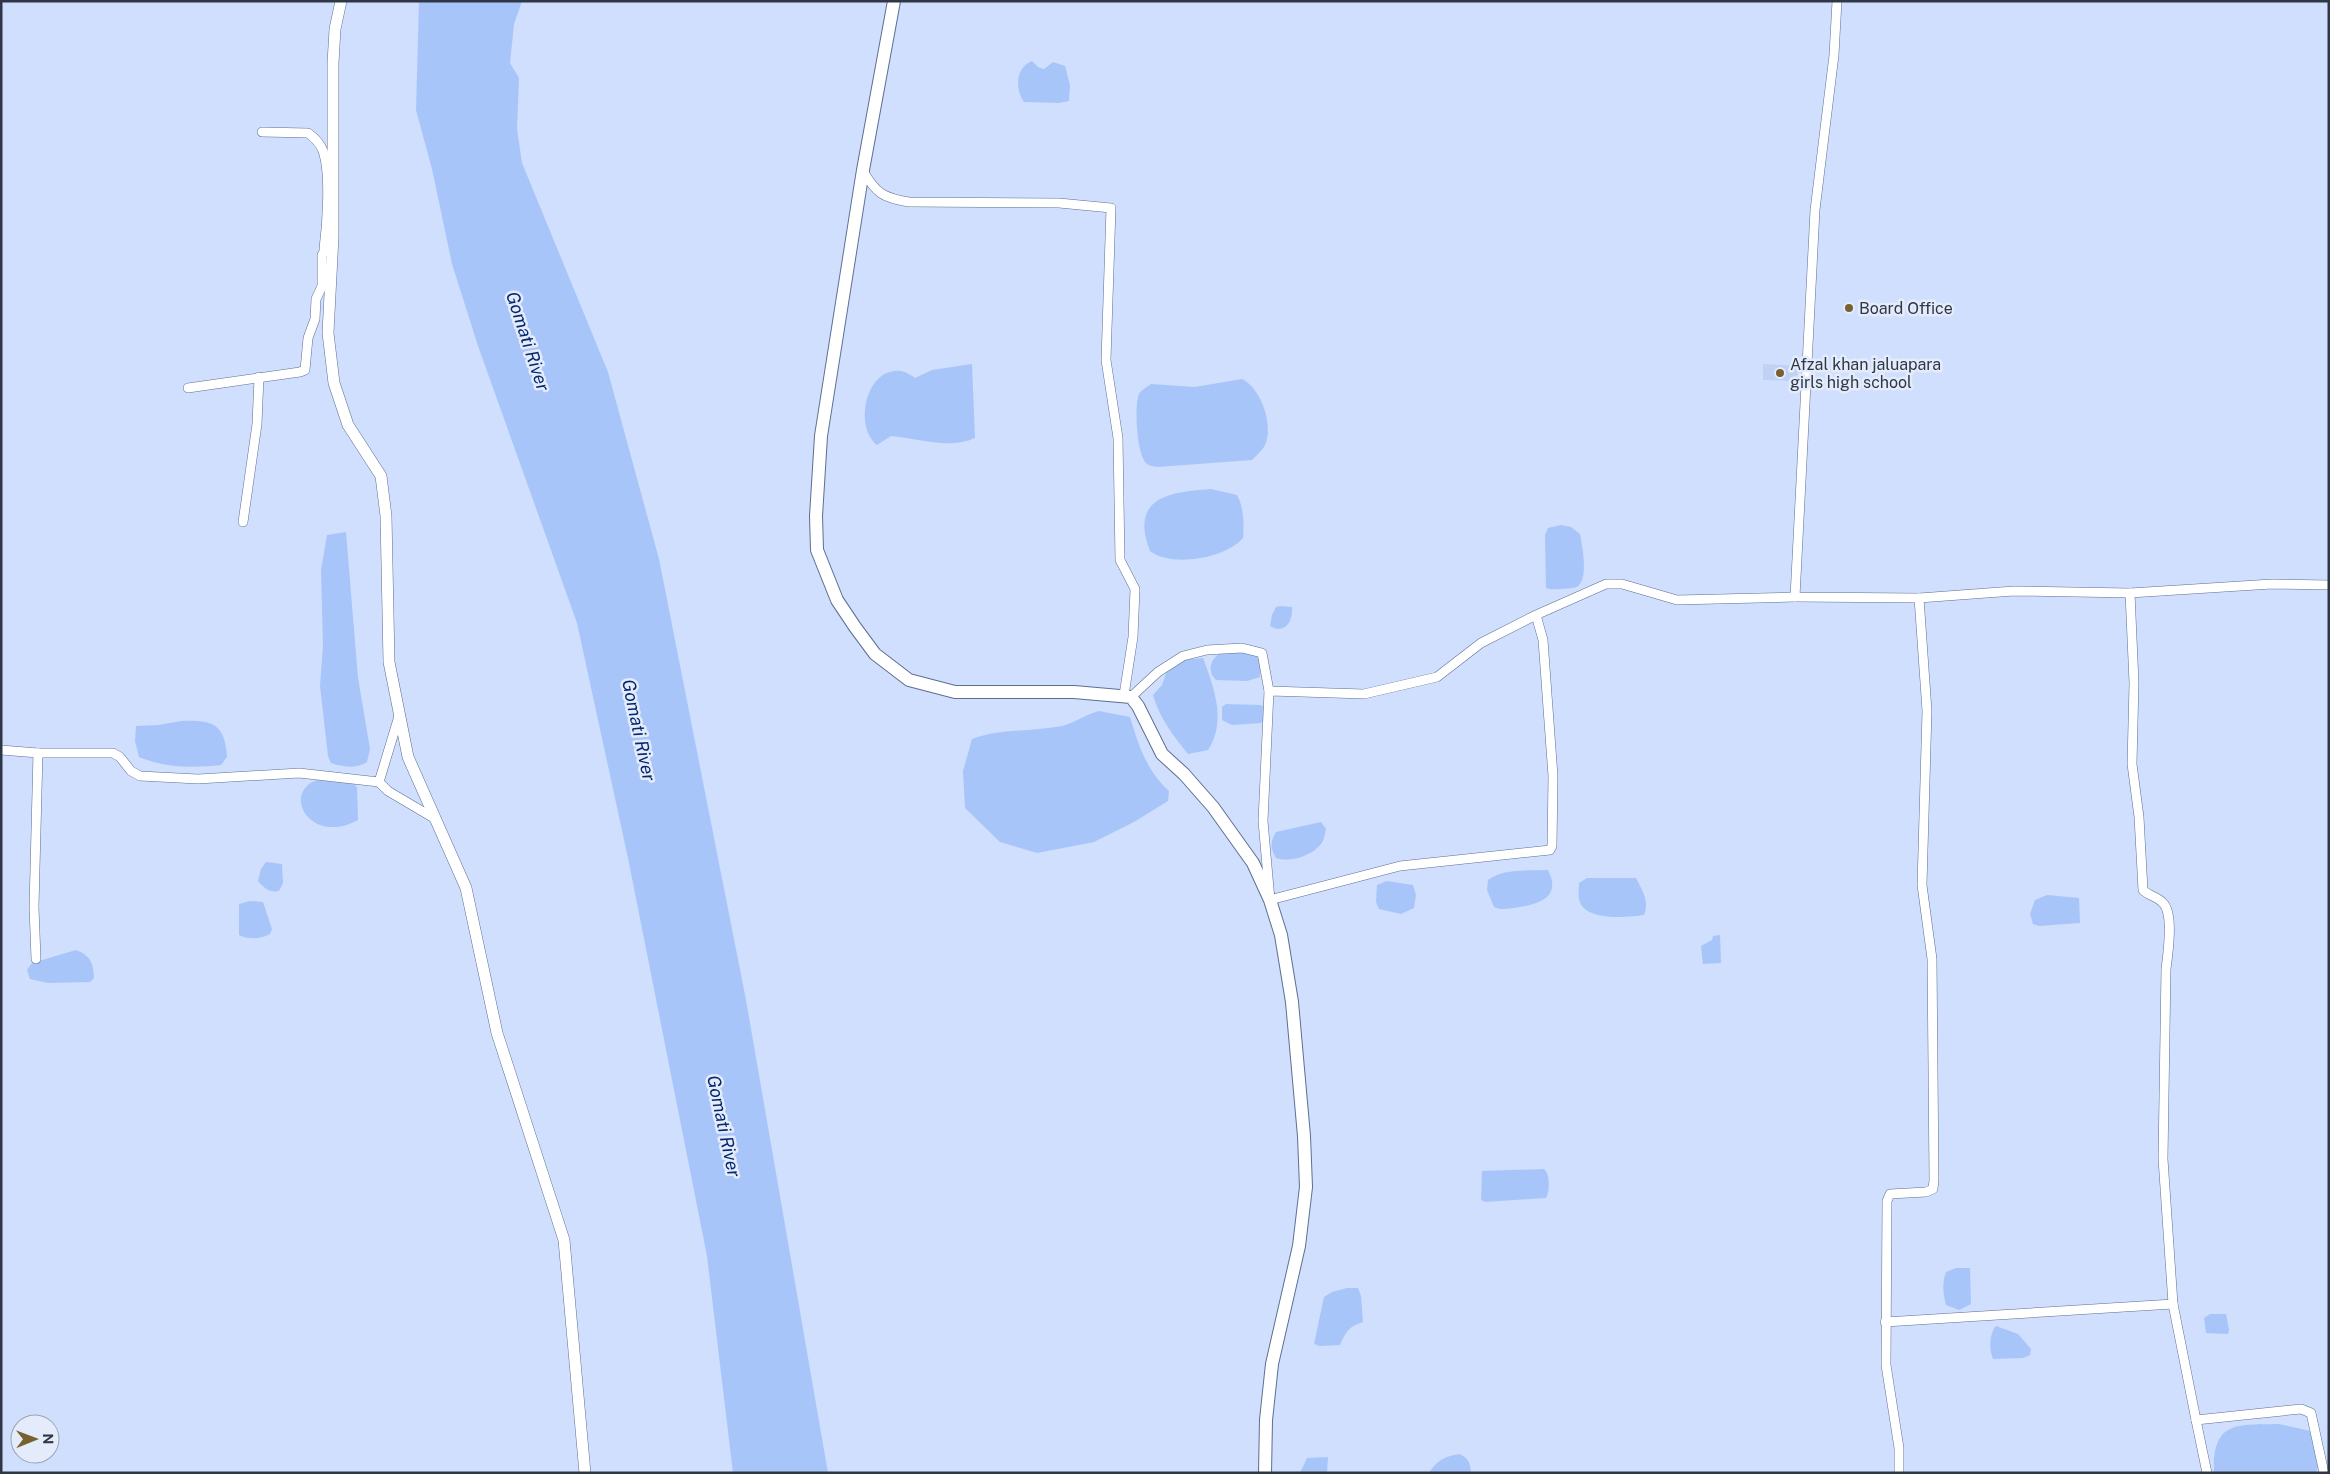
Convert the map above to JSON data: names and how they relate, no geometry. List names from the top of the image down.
{
  "water": ["Gomati River"],
  "places": ["Board Office", "Afzal khan jaluapara girls high school"],
  "north": "right"
}
